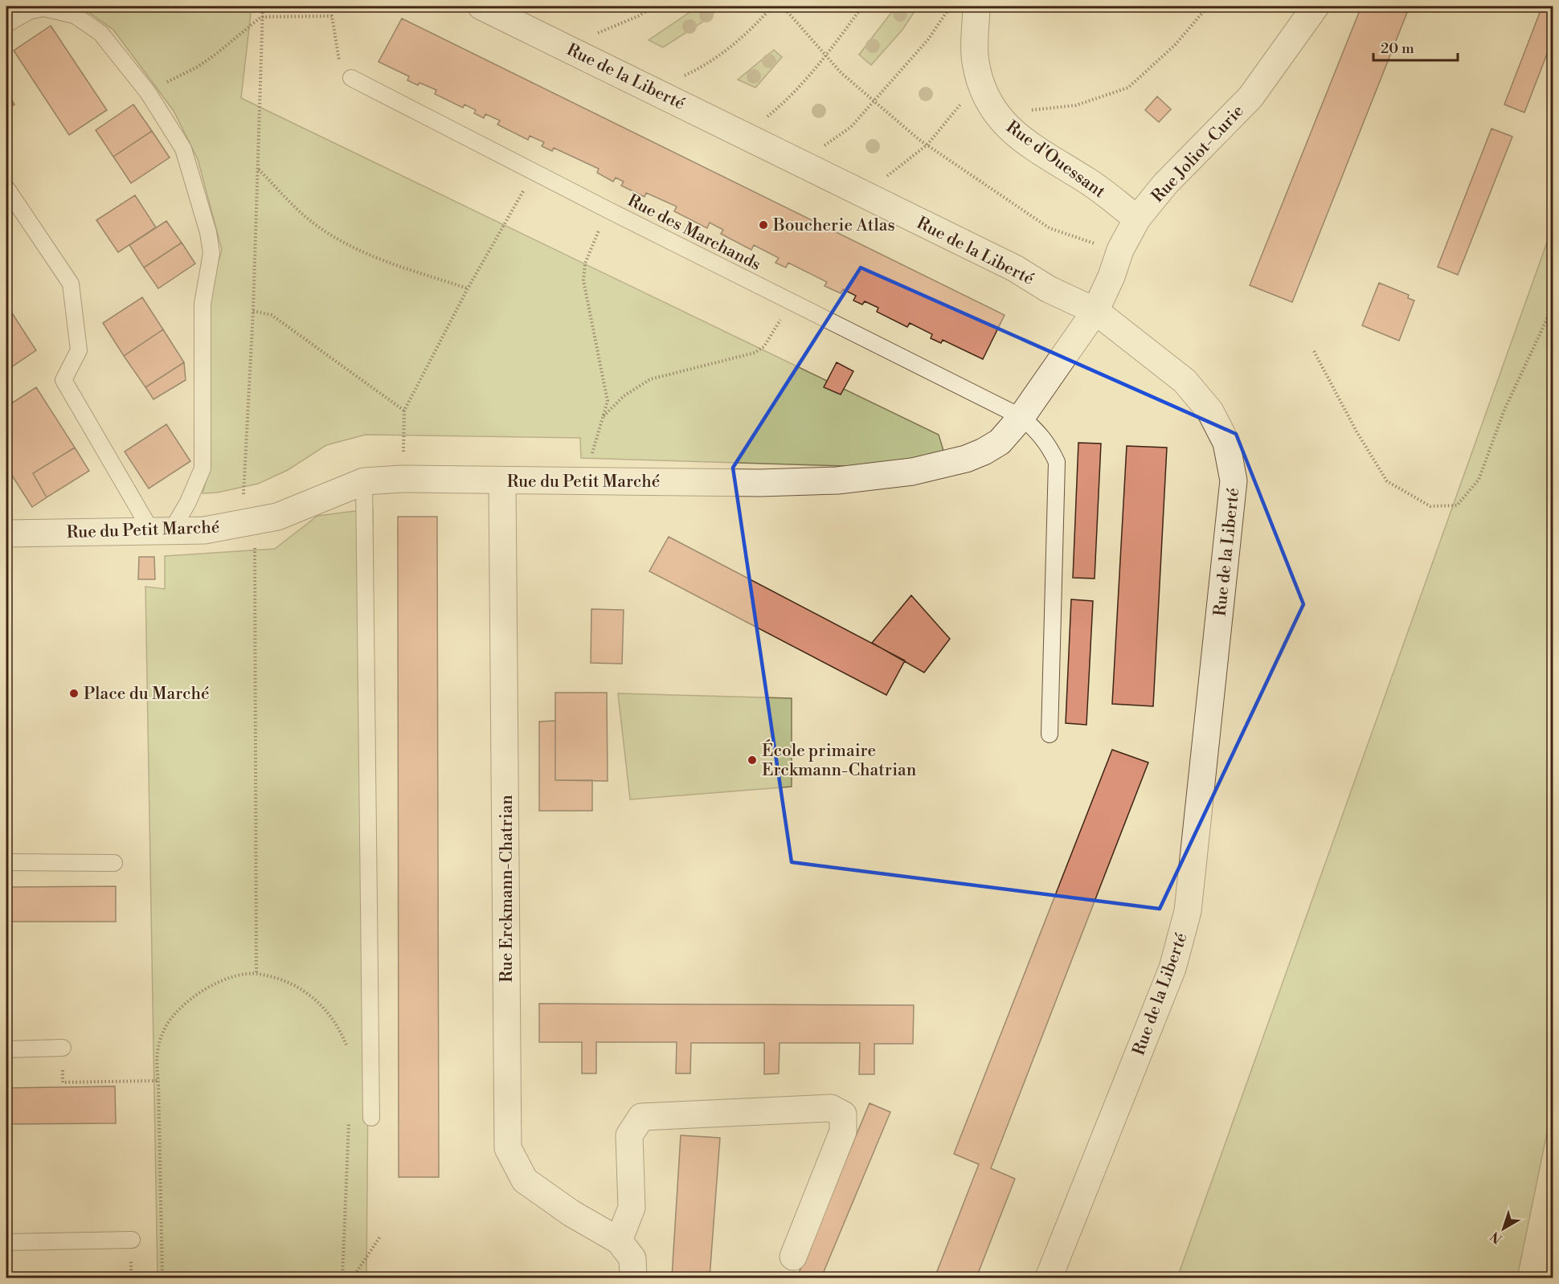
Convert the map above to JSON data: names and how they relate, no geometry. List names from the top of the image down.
{
  "streets": {
    "street": [
      "Rue de la Liberté",
      "Rue Joliot-Curie",
      "Rue d'Ouessant",
      "Rue du Petit Marché",
      "Rue Erckmann-Chatrian"
    ],
    "lane": ["Rue des Marchands"]
  },
  "crossings": [
    ["Rue de la Liberté", "Rue Joliot-Curie"],
    ["Rue de la Liberté", "Rue du Petit Marché"],
    ["Rue Joliot-Curie", "Rue d'Ouessant"],
    ["Rue Joliot-Curie", "Rue du Petit Marché"],
    ["Rue des Marchands", "Rue du Petit Marché"],
    ["Rue du Petit Marché", "Rue Erckmann-Chatrian"]
  ],
  "places": ["Boucherie Atlas", "Place du Marché", "École primaire Erckmann-Chatrian"],
  "scale_bar": "20 m",
  "north": "bottom left"
}
